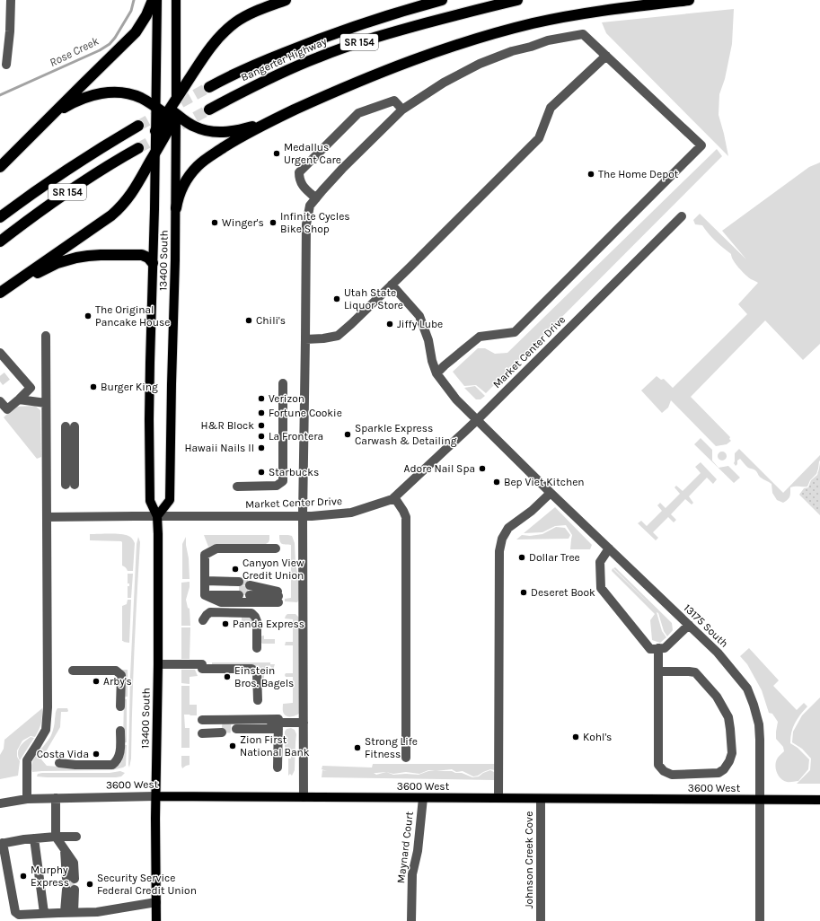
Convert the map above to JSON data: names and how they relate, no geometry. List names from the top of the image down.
{
  "streets": {
    "highway": ["SR 154", "Bangerter Highway"],
    "main road": ["13400 South", "3600 West"],
    "street": [
      "Market Center Drive",
      "13175 South",
      "Maynard Court",
      "Johnson Creek Cove"
    ]
  },
  "crossings": [
    ["13400 South", "Market Center Drive"],
    ["13400 South", "3600 West"],
    ["Market Center Drive", "13175 South"],
    ["13175 South", "3600 West"],
    ["3600 West", "Maynard Court"],
    ["3600 West", "Johnson Creek Cove"]
  ],
  "water": ["Rose Creek"],
  "places": [
    "Medallus Urgent Care",
    "The Home Depot",
    "Winger's",
    "Infinite Cycles Bike Shop",
    "Utah State Liquor Store",
    "The Original Pancake House",
    "Chili's",
    "Jiffy Lube",
    "Burger King",
    "Verizon",
    "Fortune Cookie",
    "H&R Block",
    "Sparkle Express Carwash & Detailing",
    "La Frontera",
    "Hawaii Nails II",
    "Adore Nail Spa",
    "Starbucks",
    "Bep Viet Kitchen",
    "Dollar Tree",
    "Canyon View Credit Union",
    "Deseret Book",
    "Panda Express",
    "Einstein Bros. Bagels",
    "Arby's",
    "Kohl's",
    "Zion First National Bank",
    "Strong Life Fitness",
    "Costa Vida",
    "Murphy Express",
    "Security Service Federal Credit Union"
  ]
}
